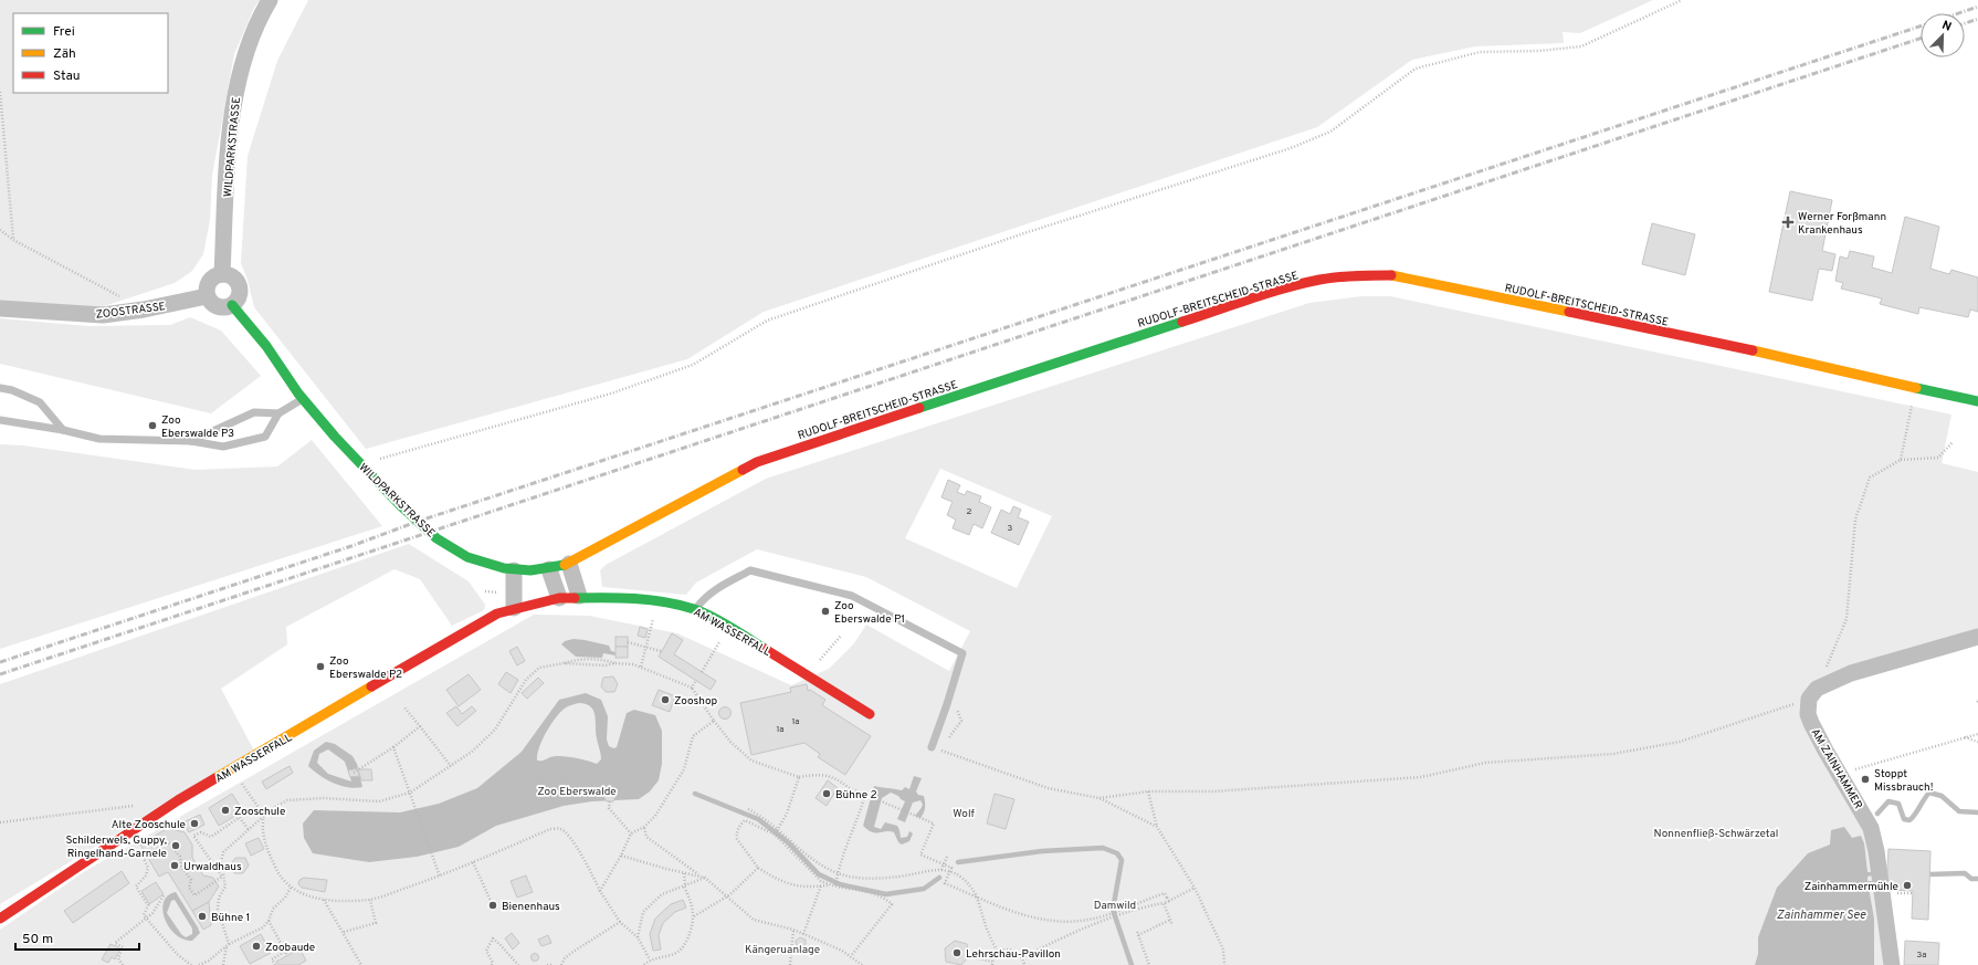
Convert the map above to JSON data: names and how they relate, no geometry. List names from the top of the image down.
{
  "streets": {
    "street": [
      "WILDPARKSTRASSE",
      "RUDOLF-BREITSCHEID-STRASSE",
      "ZOOSTRASSE",
      "AM WASSERFALL",
      "AM ZAINHAMMER"
    ]
  },
  "crossings": [
    ["WILDPARKSTRASSE", "RUDOLF-BREITSCHEID-STRASSE"],
    ["WILDPARKSTRASSE", "ZOOSTRASSE"]
  ],
  "water": ["Zainhammer See"],
  "parks": [
    "Zoo Eberswalde",
    "Wolf",
    "Nonnenfließ-Schwärzetal",
    "Damwild",
    "Kängeruanlage"
  ],
  "places": {
    "health": ["Werner Forßmann Krankenhaus"],
    "other": [
      "Zoo Eberswalde P3",
      "Zoo Eberswalde P1",
      "Zoo Eberswalde P2",
      "Zooshop",
      "Stoppt Missbrauch!",
      "Bühne 2",
      "Zooschule",
      "Alte Zooschule",
      "Schilderwels, Guppy, Ringelhand-Garnele",
      "Urwaldhaus",
      "Zainhammermühle",
      "Bienenhaus",
      "Bühne 1",
      "Zoobaude",
      "Lehrschau-Pavillon"
    ]
  },
  "house_numbers": [
    "2",
    "3",
    "1a",
    "1a",
    "3a"
  ],
  "legend": ["Frei", "Zäh", "Stau"],
  "scale_bar": "50 m",
  "north": "top right"
}
